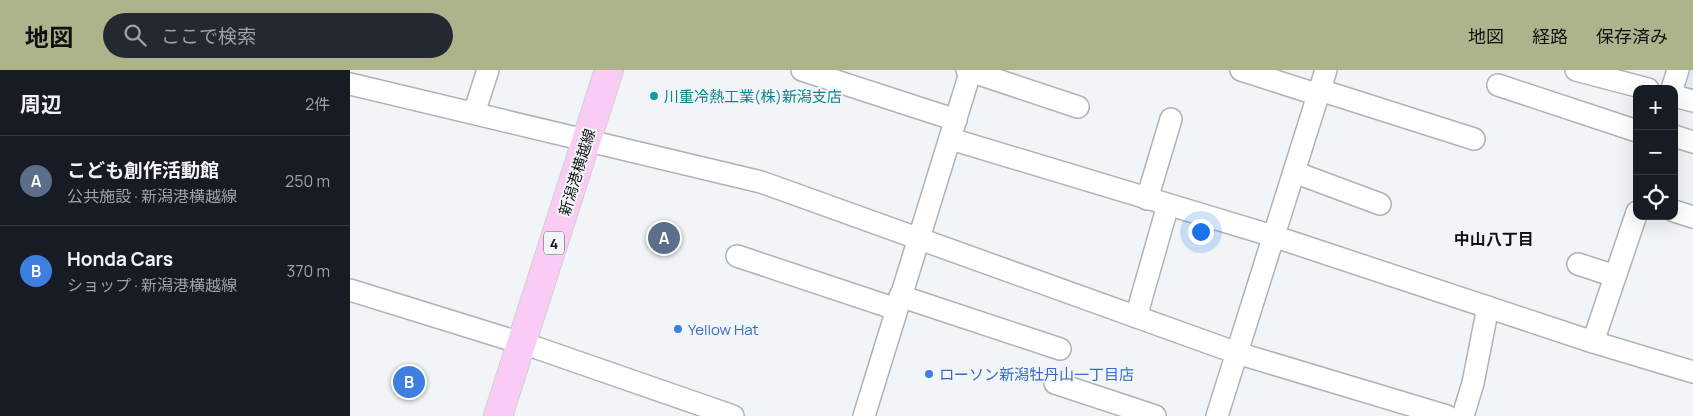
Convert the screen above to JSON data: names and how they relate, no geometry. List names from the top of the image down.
{
  "streets": {
    "main road": ["新潟港横越線", "4"]
  },
  "districts": ["中山八丁目"],
  "places": ["川重冷熱工業(株)新潟支店", "Yellow Hat", "ローソン新潟牡丹山一丁目店"],
  "page": {
    "header": "地図",
    "search": "ここで検索",
    "nav": ["地図", "経路", "保存済み"],
    "heading": ["周辺", "2件"],
    "map_buttons": ["+", "−"],
    "list": [
      {
        "mark": "A",
        "name": "こども創作活動館",
        "note": "公共施設 · 新潟港横越線",
        "value": "250 m"
      },
      {
        "mark": "B",
        "name": "Honda Cars",
        "note": "ショップ · 新潟港横越線",
        "value": "370 m"
      }
    ],
    "pins": ["A", "B"]
  }
}
